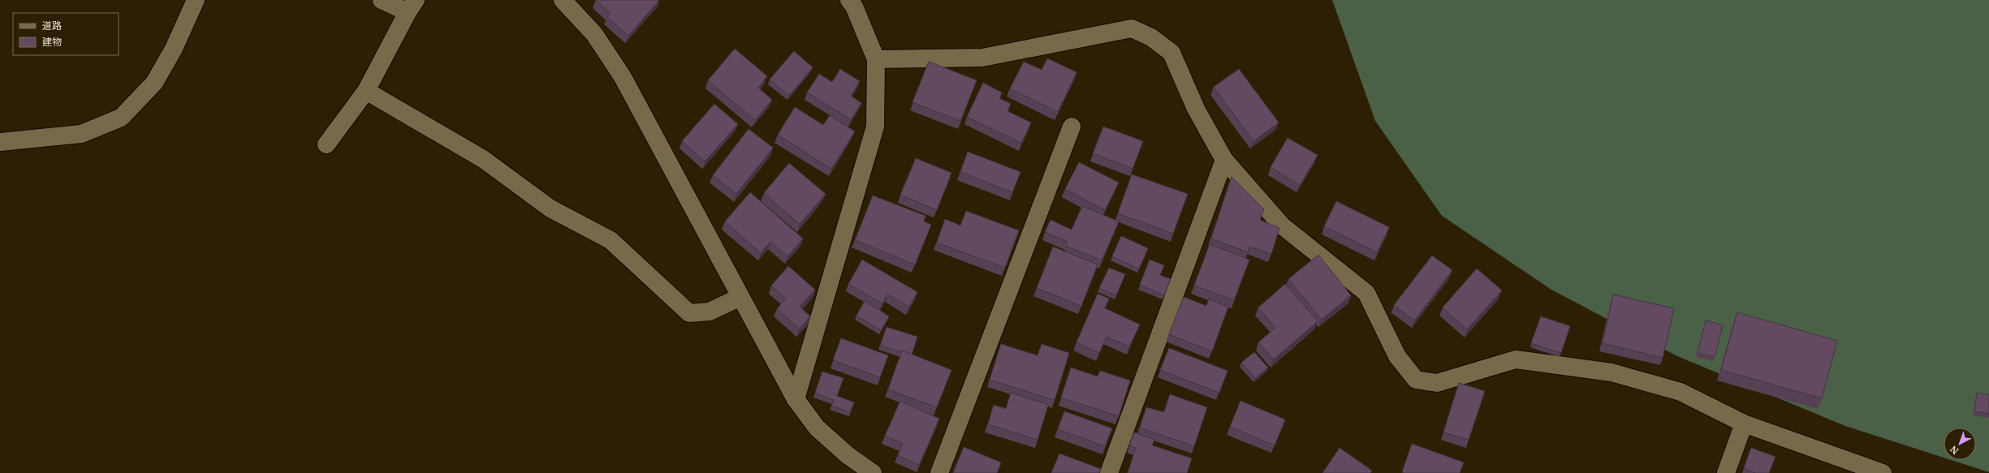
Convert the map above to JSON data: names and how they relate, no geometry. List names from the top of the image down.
{
  "legend": ["道路", "建物"],
  "north": "bottom left"
}
